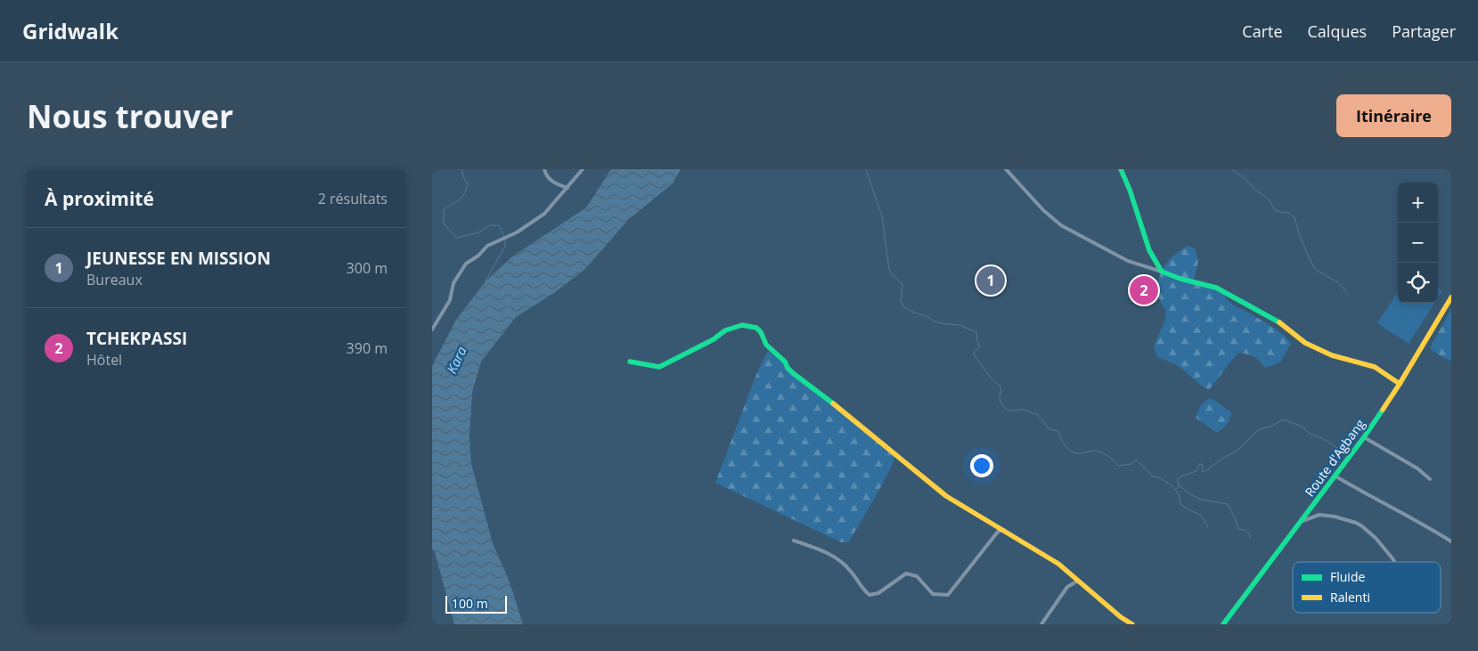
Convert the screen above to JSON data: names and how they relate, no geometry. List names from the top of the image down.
{
  "streets": {
    "street": ["Route d'Agbang"]
  },
  "water": ["Kara"],
  "legend": ["Fluide", "Ralenti"],
  "scale_bar": "100 m",
  "page": {
    "header": "Gridwalk",
    "nav": ["Carte", "Calques", "Partager"],
    "buttons": "Itinéraire",
    "title": "Nous trouver",
    "heading": ["À proximité", "2 résultats"],
    "map_buttons": ["+", "−"],
    "list": [
      {
        "mark": "1",
        "name": "JEUNESSE EN MISSION",
        "note": "Bureaux",
        "value": "300 m"
      },
      {
        "mark": "2",
        "name": "TCHEKPASSI",
        "note": "Hôtel",
        "value": "390 m"
      }
    ],
    "pins": ["1", "2"],
    "scale": "100 m"
  }
}
